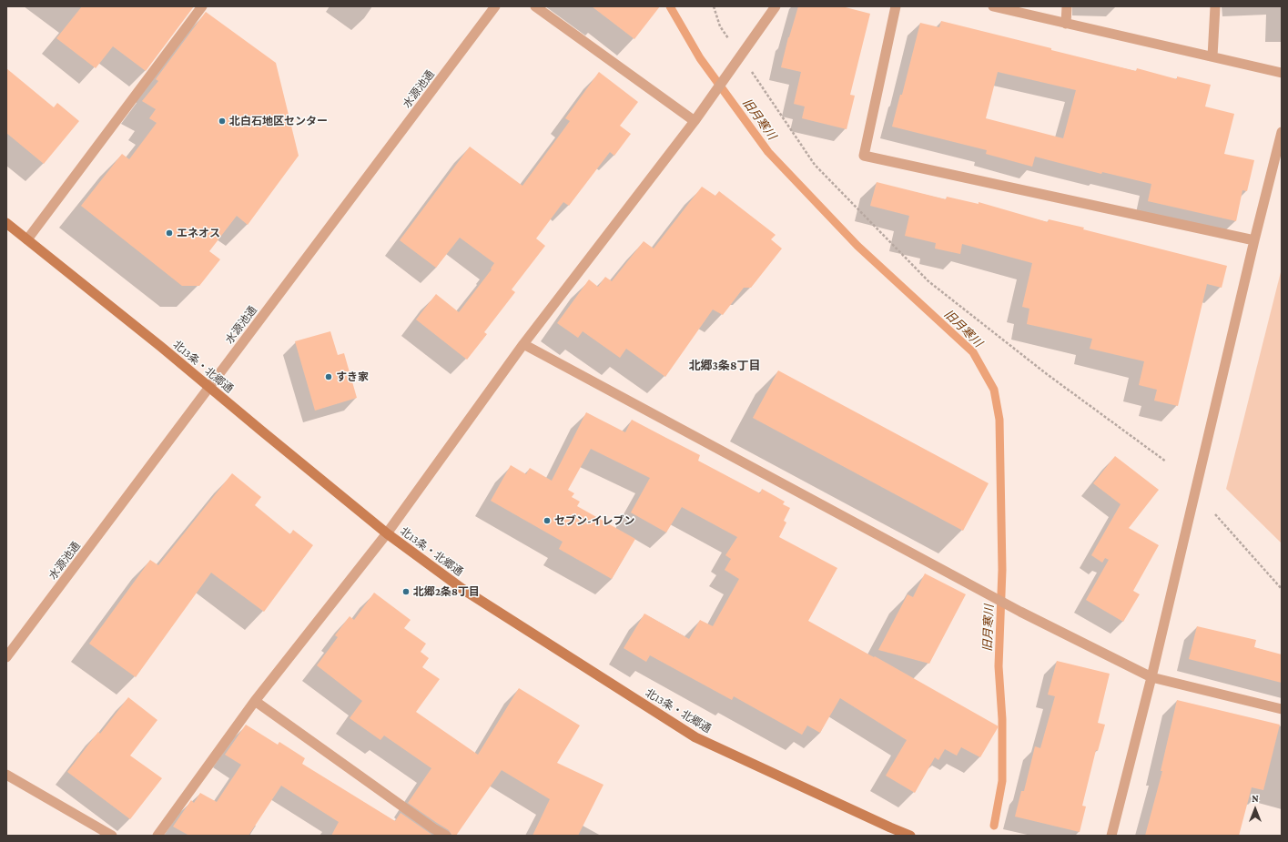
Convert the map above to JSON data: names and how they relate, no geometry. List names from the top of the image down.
{
  "streets": {
    "main road": ["北13条・北郷通"],
    "street": ["水源池通"]
  },
  "crossings": [
    ["水源池通", "北13条・北郷通"]
  ],
  "districts": ["北郷3条8丁目"],
  "water": ["旧月寒川"],
  "places": [
    "北白石地区センター",
    "エネオス",
    "すき家",
    "セブン-イレブン",
    "北郷2条8丁目"
  ],
  "north": "top"
}
